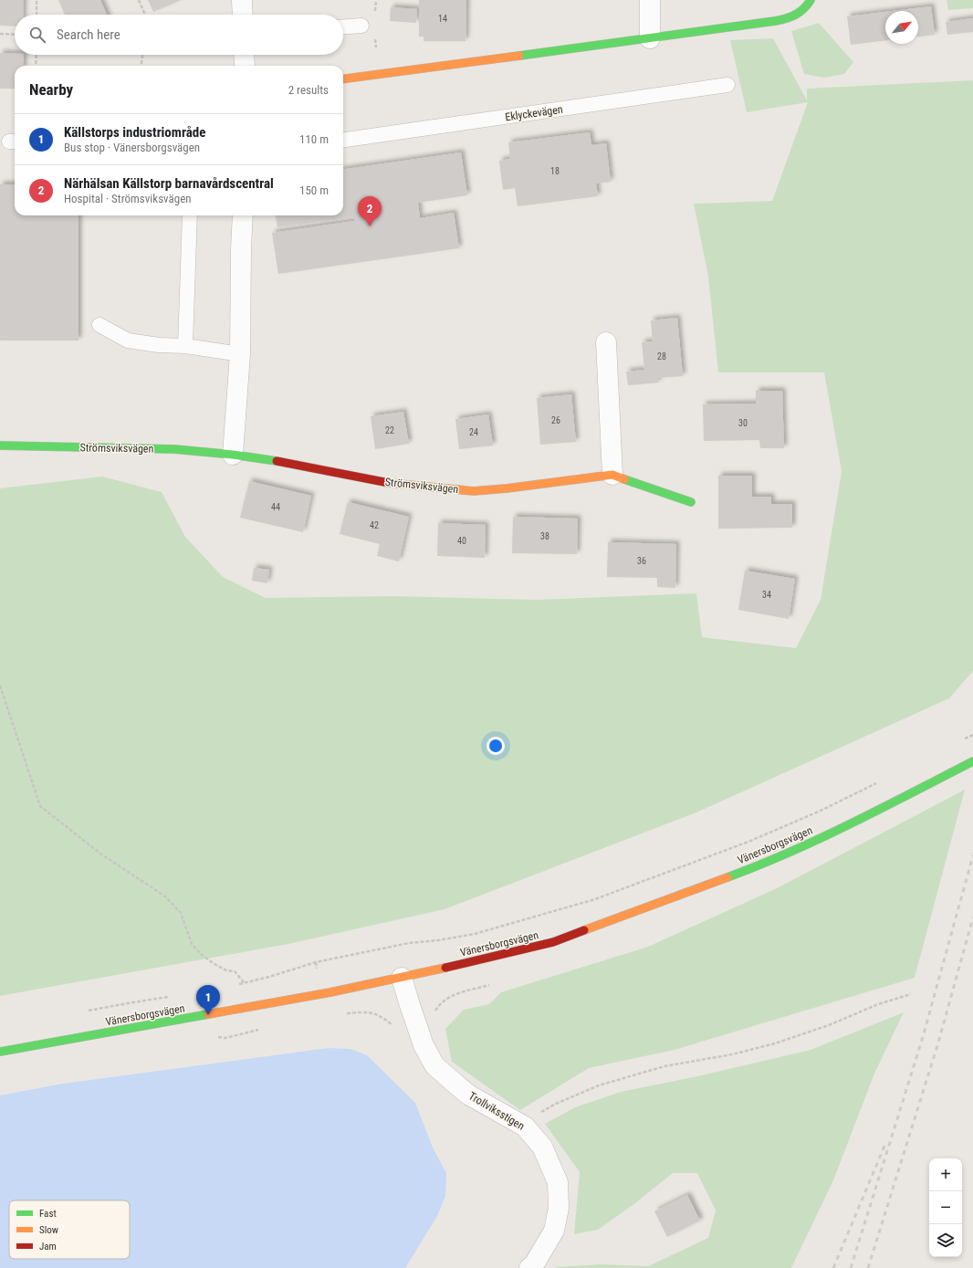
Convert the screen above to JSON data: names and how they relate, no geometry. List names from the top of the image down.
{
  "streets": {
    "street": ["Strömsviksvägen", "Vänersborgsvägen", "Trollviksstigen"],
    "lane": ["Eklyckevägen"]
  },
  "crossings": [
    ["Vänersborgsvägen", "Trollviksstigen"]
  ],
  "house_numbers": [
    "14",
    "18",
    "28",
    "26",
    "30",
    "22",
    "24",
    "44",
    "42",
    "38",
    "40",
    "36",
    "34"
  ],
  "legend": ["Fast", "Slow", "Jam"],
  "north": "top right",
  "page": {
    "search": "Search here",
    "heading": ["Nearby", "2 results"],
    "list": [
      {
        "mark": "1",
        "name": "Källstorps industriområde",
        "note": "Bus stop · Vänersborgsvägen",
        "value": "110 m"
      },
      {
        "mark": "2",
        "name": "Närhälsan Källstorp barnavårdscentral",
        "note": "Hospital · Strömsviksvägen",
        "value": "150 m"
      }
    ],
    "pins": ["2", "1"],
    "map_buttons": ["+", "−"]
  }
}
